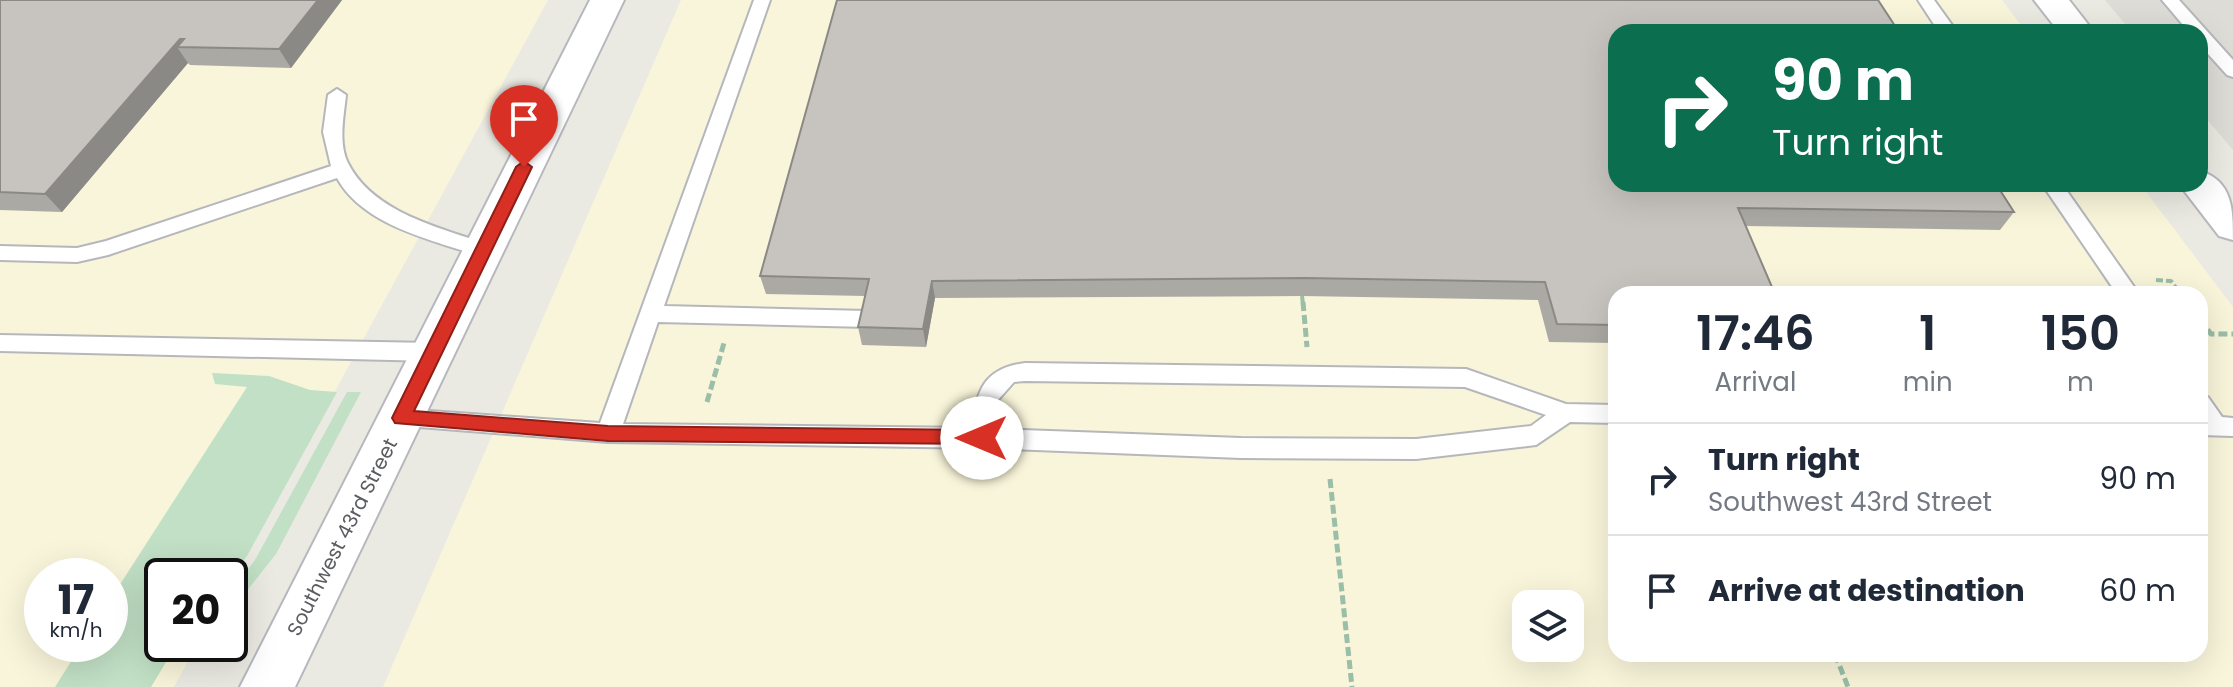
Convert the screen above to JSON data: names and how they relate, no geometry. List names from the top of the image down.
{
  "streets": {
    "main road": ["Southwest 43rd Street"]
  },
  "page": {
    "turn": ["90 m", "Turn right"],
    "eta": [
      "17:46",
      "Arrival",
      "1",
      "min",
      "150",
      "m"
    ],
    "list": [
      {
        "name": "Turn right",
        "note": "Southwest 43rd Street",
        "value": "90 m"
      },
      {
        "name": "Arrive at destination",
        "value": "60 m"
      }
    ],
    "speed": "17 km/h",
    "limit": "20"
  }
}
